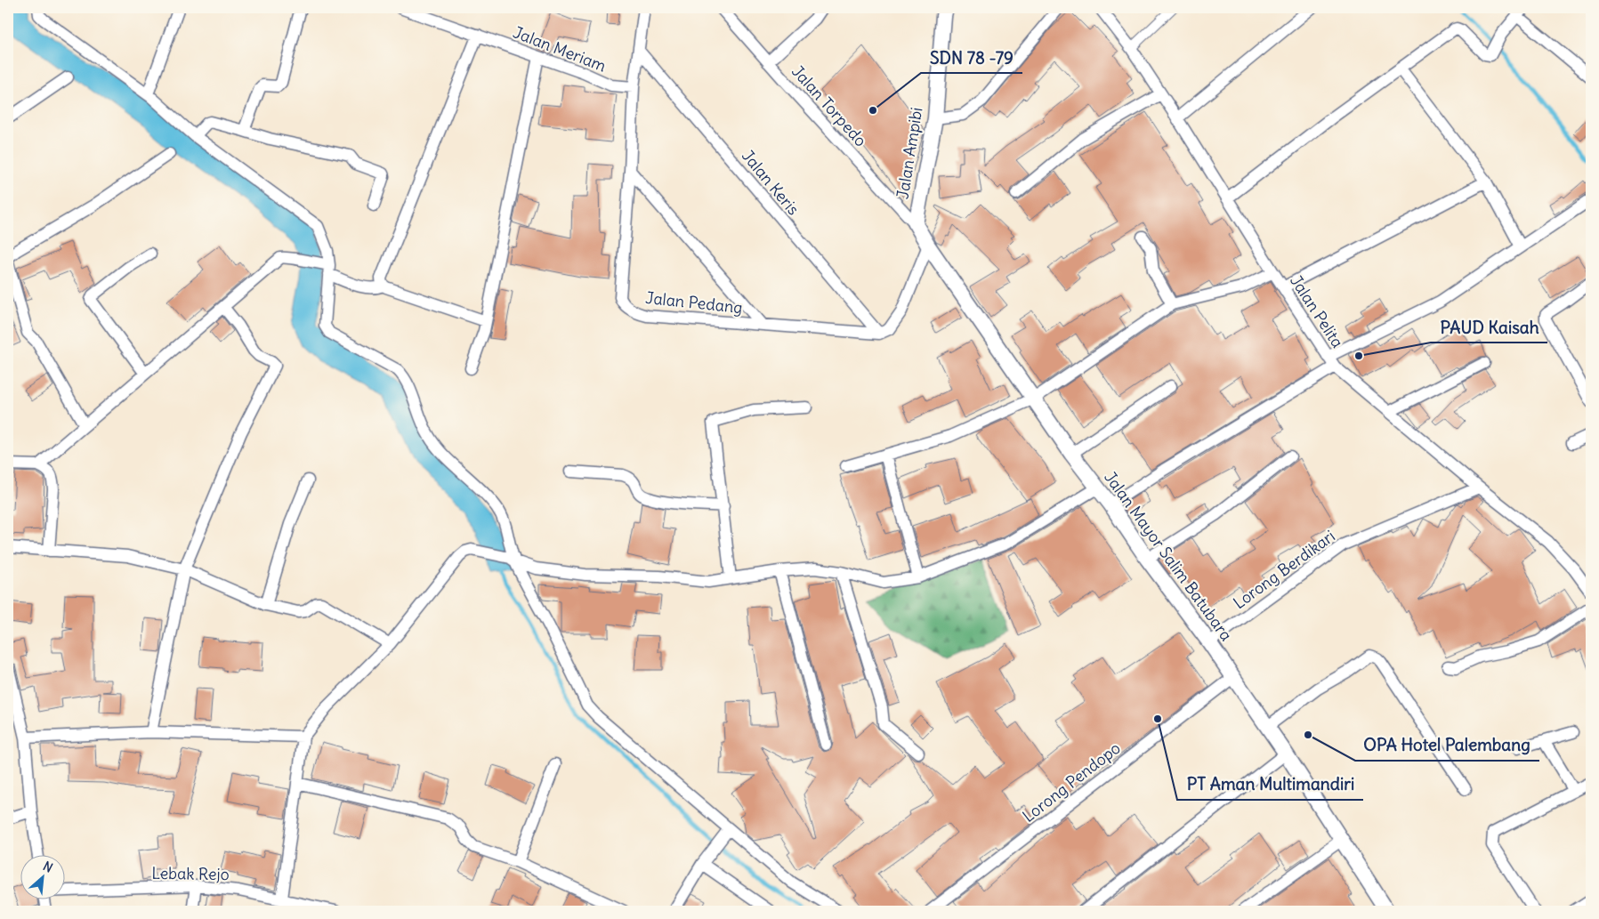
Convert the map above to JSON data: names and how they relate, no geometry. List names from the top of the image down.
{
  "streets": {
    "street": [
      "Jalan Meriam",
      "Jalan Torpedo",
      "Jalan Ampibi",
      "Jalan Keris",
      "Jalan Pedang",
      "Jalan Pelita",
      "Jalan Mayor Salim Batubara",
      "Lorong Berdikari",
      "Lorong Pendopo",
      "Lebak Rejo"
    ]
  },
  "crossings": [
    ["Jalan Meriam", "Jalan Pedang"],
    ["Jalan Torpedo", "Jalan Ampibi"],
    ["Jalan Torpedo", "Jalan Mayor Salim Batubara"],
    ["Jalan Ampibi", "Jalan Mayor Salim Batubara"],
    ["Jalan Keris", "Jalan Pedang"],
    ["Jalan Pelita", "Lorong Berdikari"],
    ["Jalan Mayor Salim Batubara", "Lorong Berdikari"],
    ["Jalan Mayor Salim Batubara", "Lorong Pendopo"]
  ],
  "places": [
    "SDN 78 -79",
    "PAUD Kaisah",
    "PT Aman Multimandiri",
    "OPA Hotel Palembang"
  ],
  "north": "top right"
}
